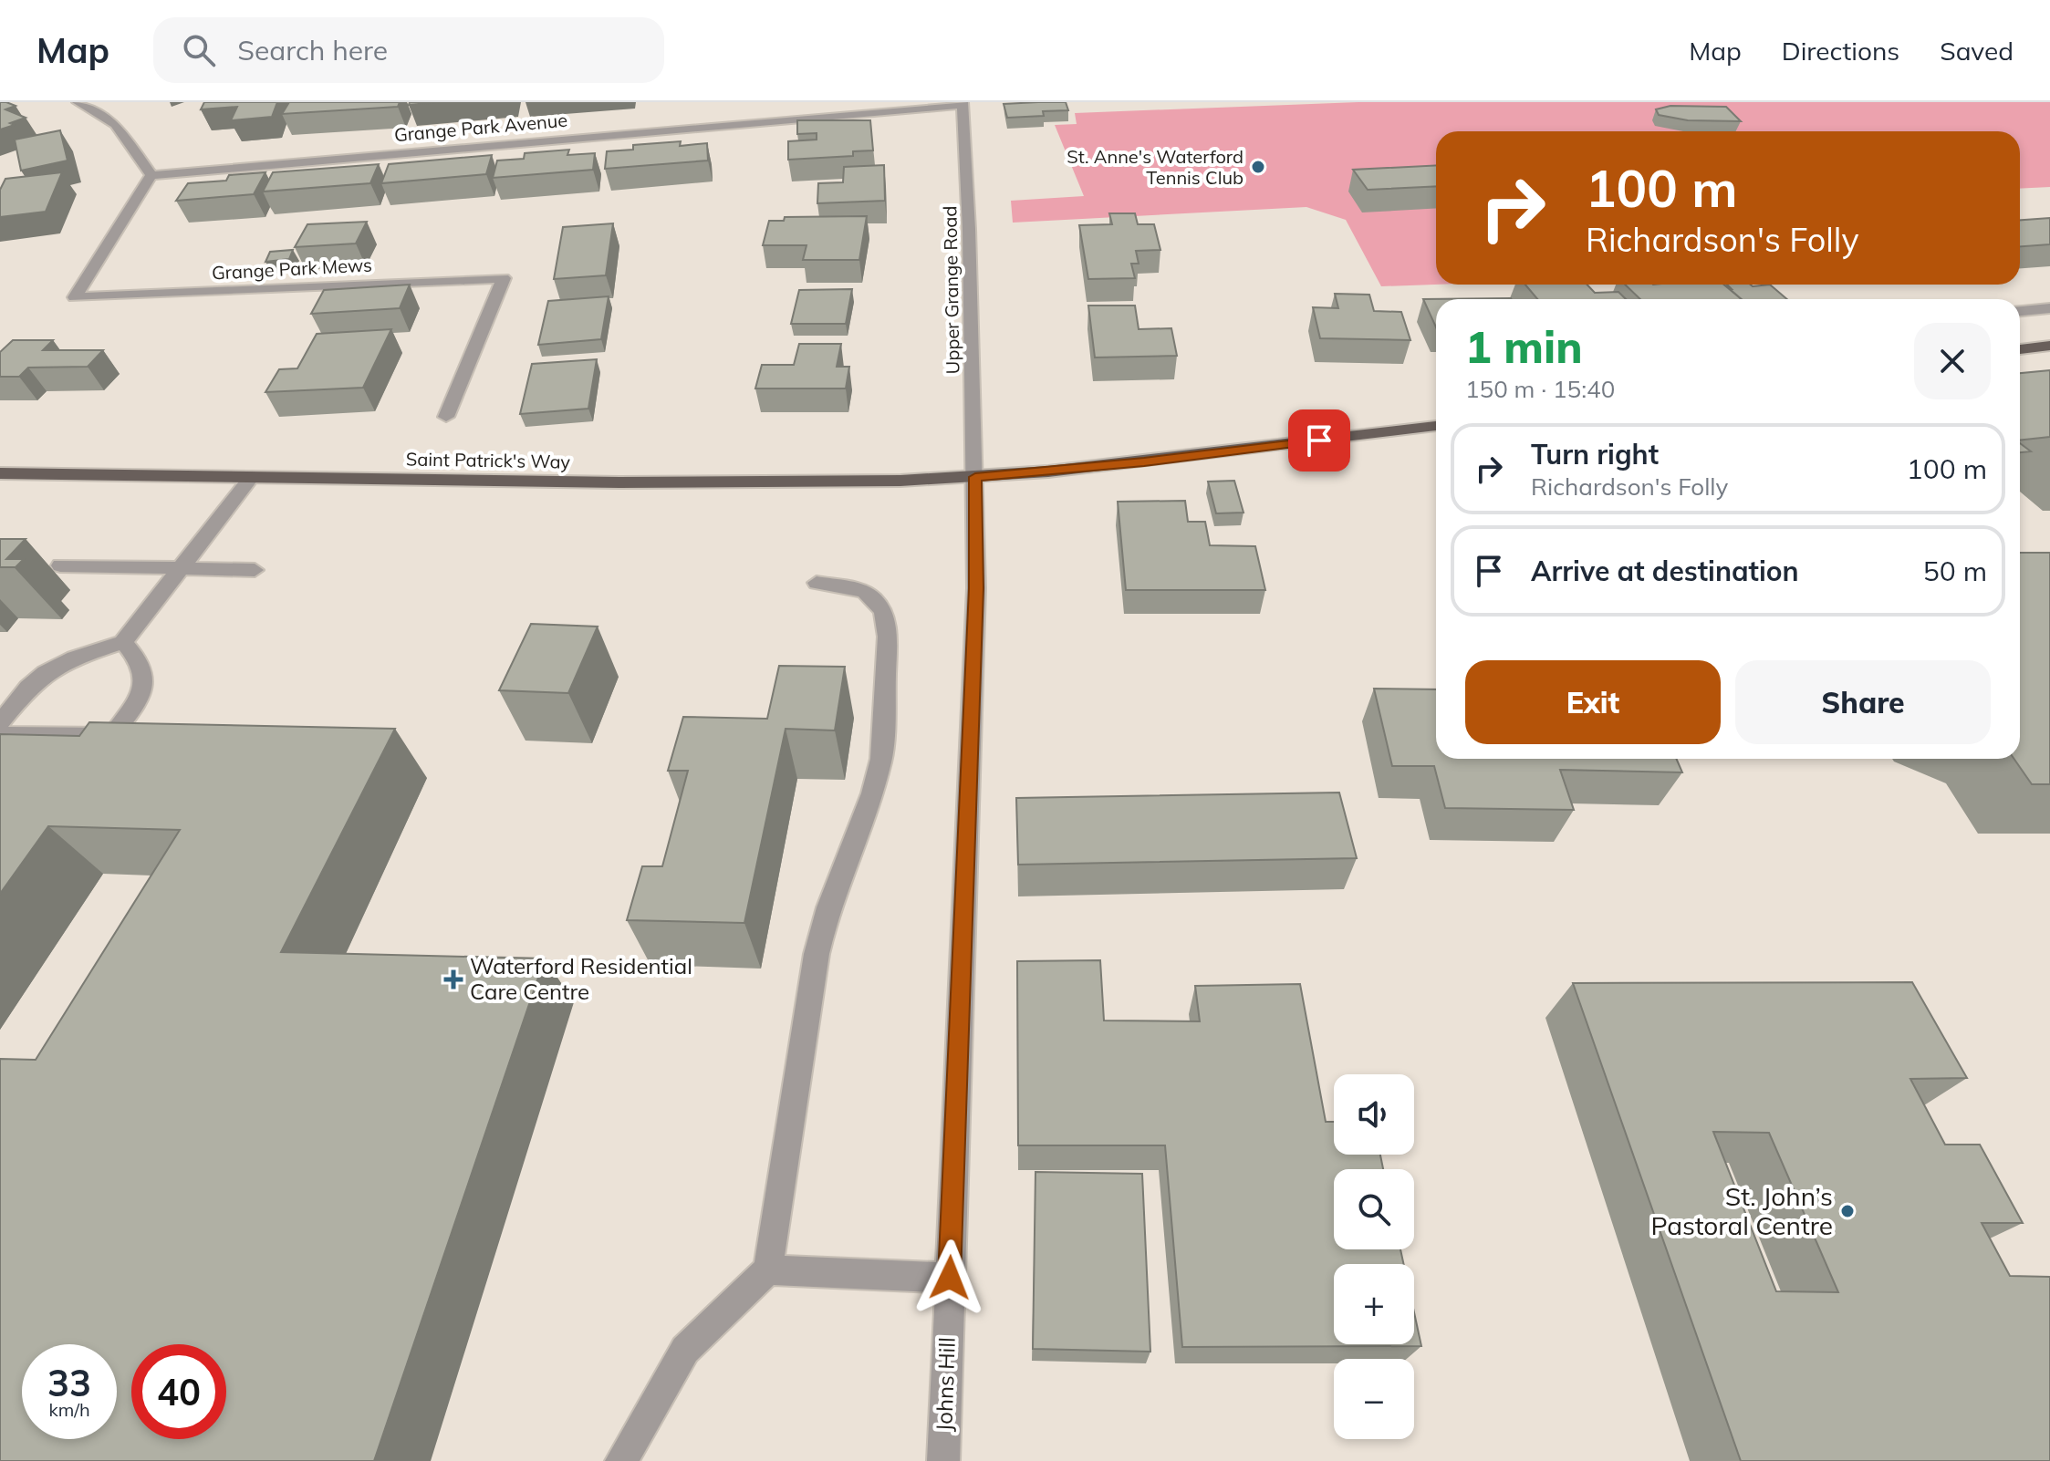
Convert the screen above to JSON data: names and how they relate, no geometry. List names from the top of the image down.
{
  "streets": {
    "main road": ["Saint Patrick's Way"],
    "street": [
      "Grange Park Avenue",
      "Grange Park Mews",
      "Upper Grange Road",
      "Johns Hill"
    ]
  },
  "crossings": [
    ["Grange Park Avenue", "Grange Park Mews"],
    ["Grange Park Avenue", "Upper Grange Road"],
    ["Upper Grange Road", "Saint Patrick's Way"],
    ["Upper Grange Road", "Johns Hill"],
    ["Saint Patrick's Way", "Johns Hill"]
  ],
  "places": {
    "other": ["St. Anne's Waterford Tennis Club", "St. John’s Pastoral Centre"],
    "health": ["Waterford Residential Care Centre"]
  },
  "page": {
    "header": "Map",
    "search": "Search here",
    "nav": ["Map", "Directions", "Saved"],
    "turn": ["100 m", "Richardson's Folly"],
    "heading": ["1 min", "150 m · 15:40"],
    "list": [
      {
        "name": "Turn right",
        "note": "Richardson's Folly",
        "value": "100 m"
      },
      {
        "name": "Arrive at destination",
        "value": "50 m"
      }
    ],
    "buttons": ["Exit", "Share"],
    "map_buttons": ["+", "−"],
    "speed": "33 km/h",
    "limit": "40"
  }
}
